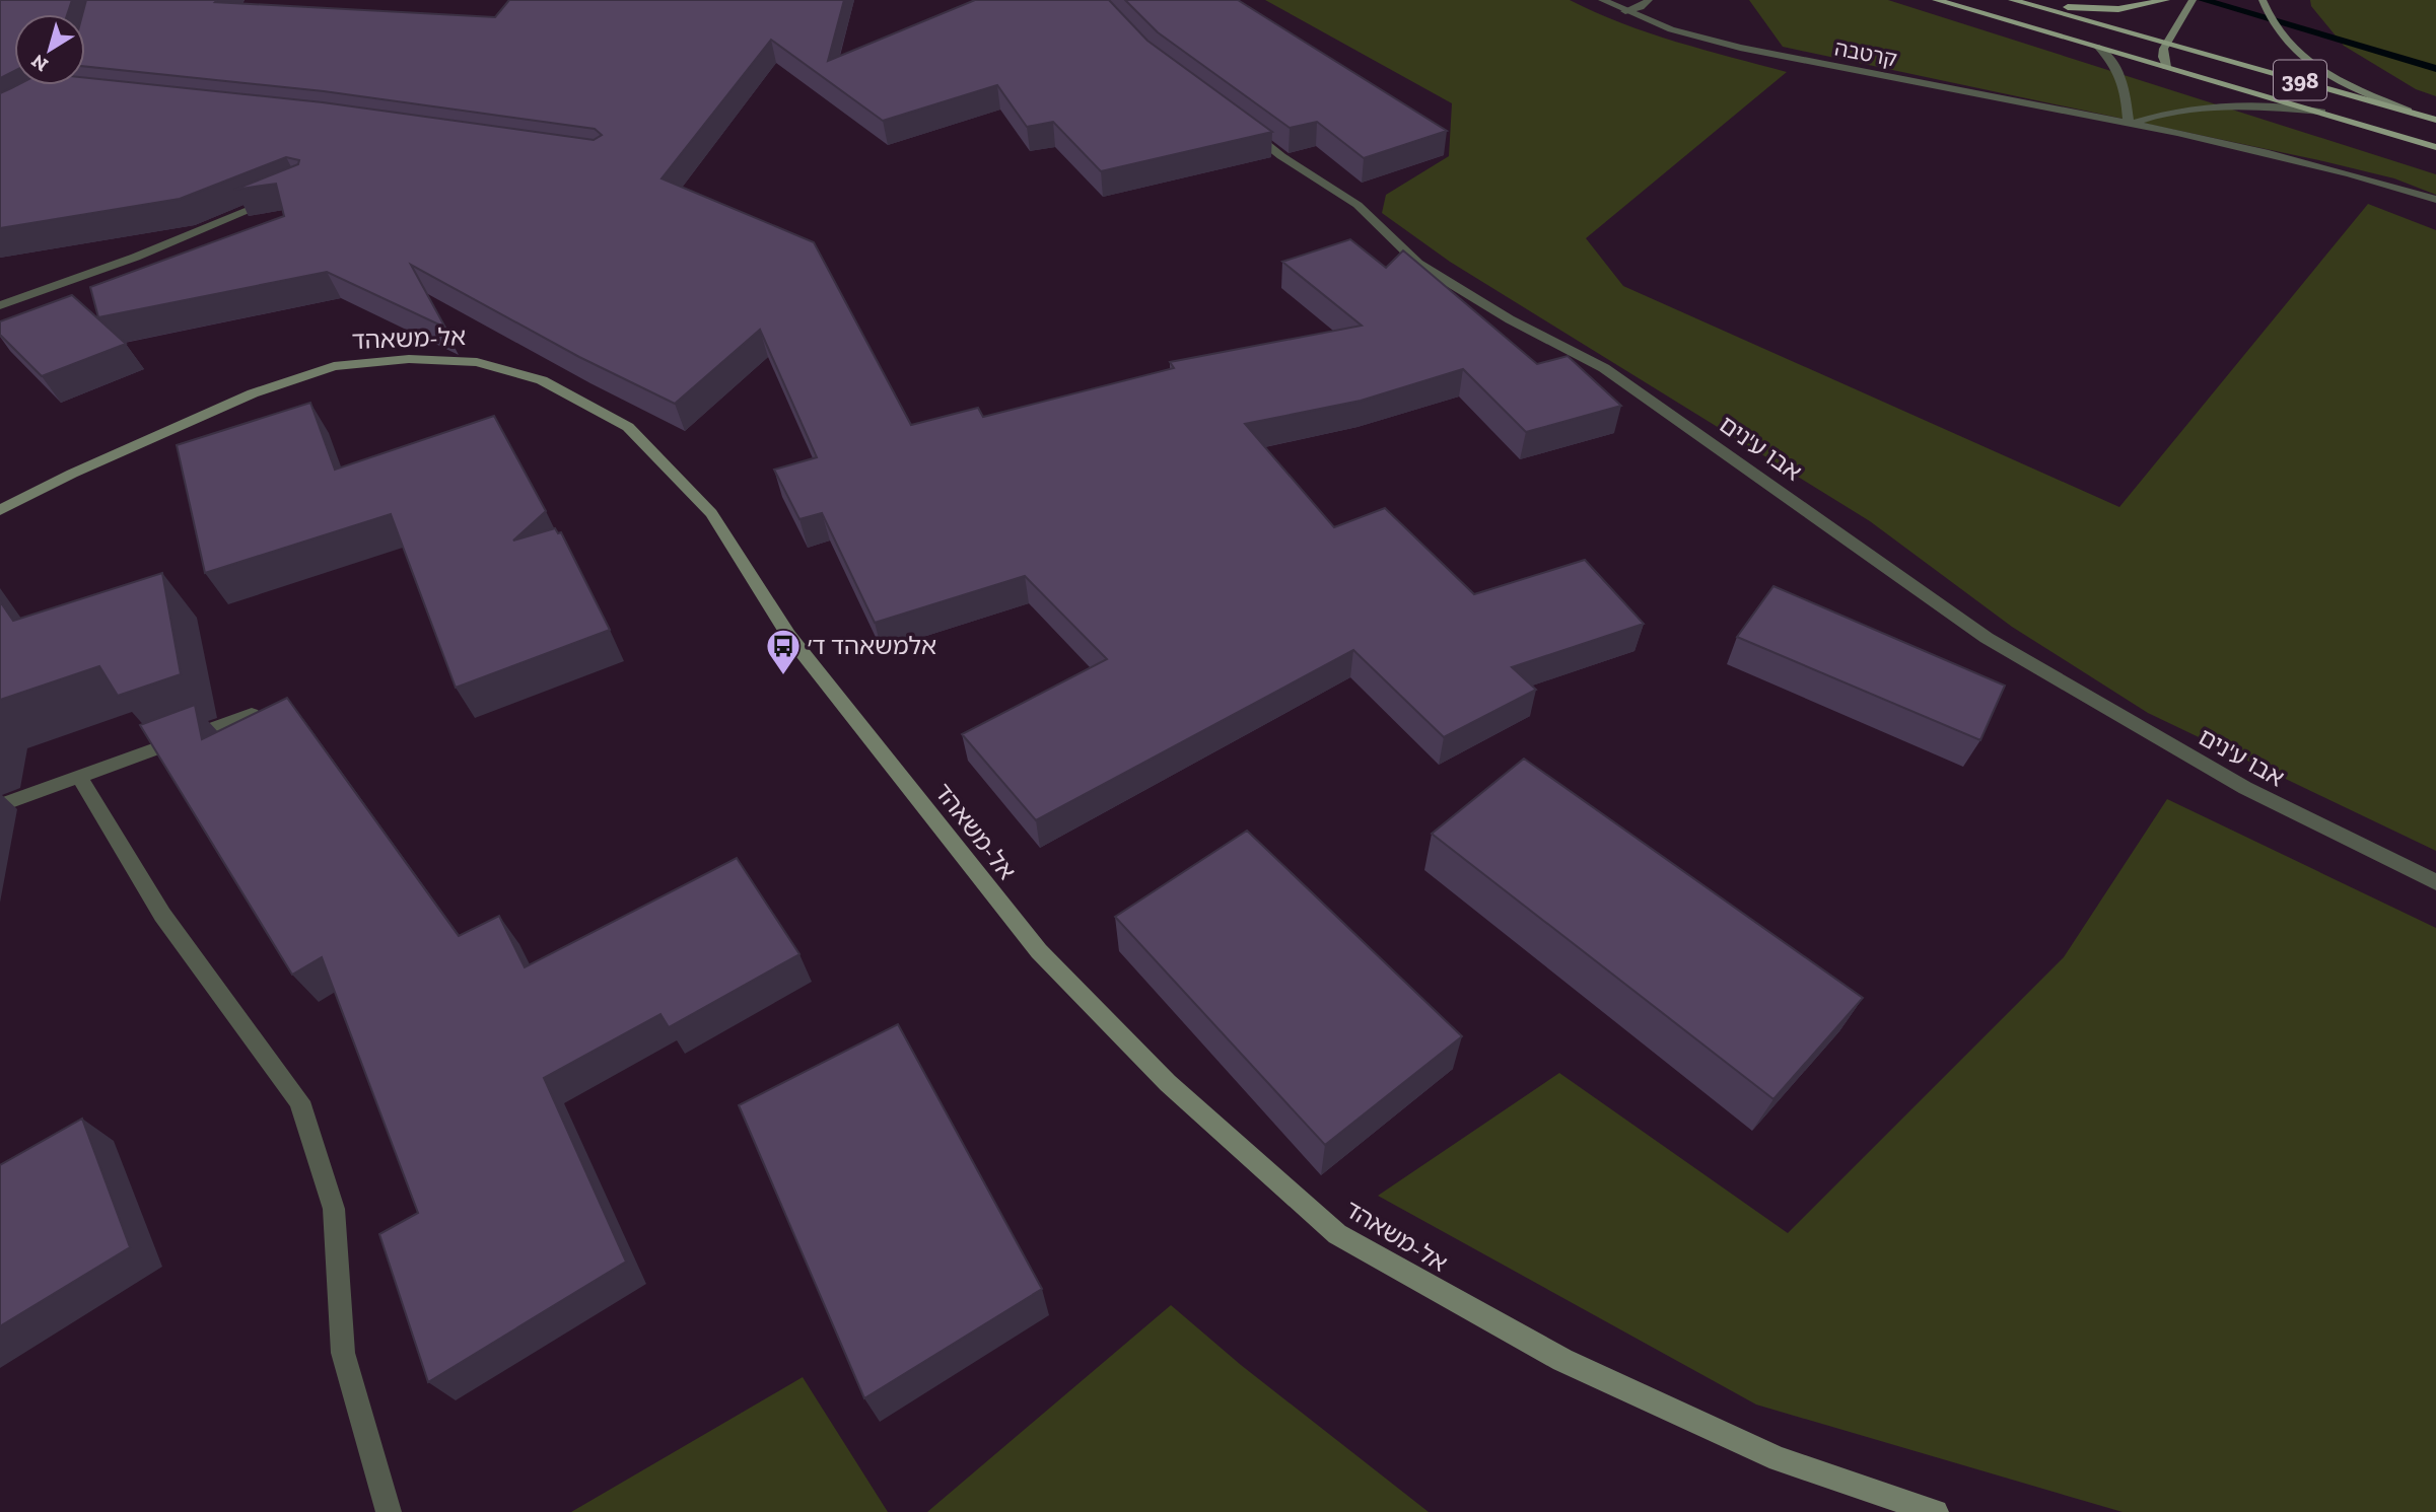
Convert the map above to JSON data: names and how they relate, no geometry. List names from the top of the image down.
{
  "streets": {
    "main road": ["398"],
    "street": ["קרטבה", "אל-משאהד", "אבו ע'נים"]
  },
  "crossings": [
    ["קרטבה", "398"]
  ],
  "places": {
    "bus stop": ["אלמשאהד ד׳"]
  },
  "north": "bottom left"
}
